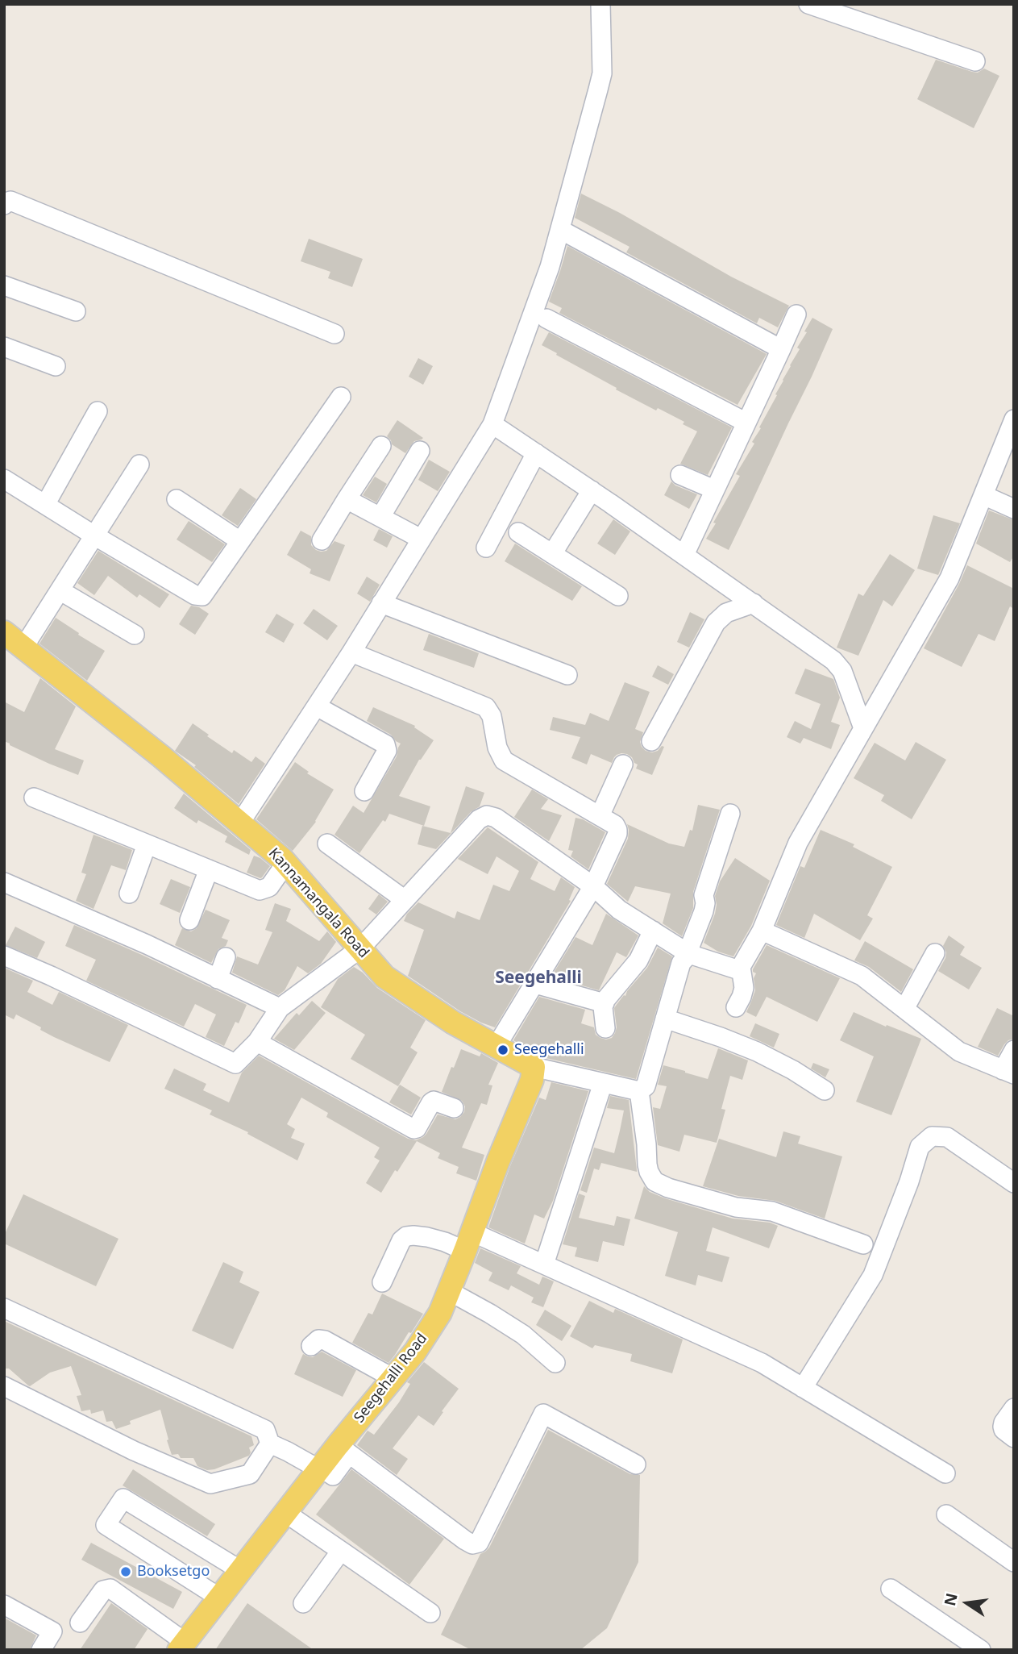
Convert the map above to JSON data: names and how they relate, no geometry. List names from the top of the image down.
{
  "streets": {
    "main road": ["Kannamangala Road", "Seegehalli Road"]
  },
  "crossings": [
    ["Kannamangala Road", "Seegehalli Road"]
  ],
  "districts": ["Seegehalli"],
  "places": ["Seegehalli", "Booksetgo"],
  "north": "left"
}
